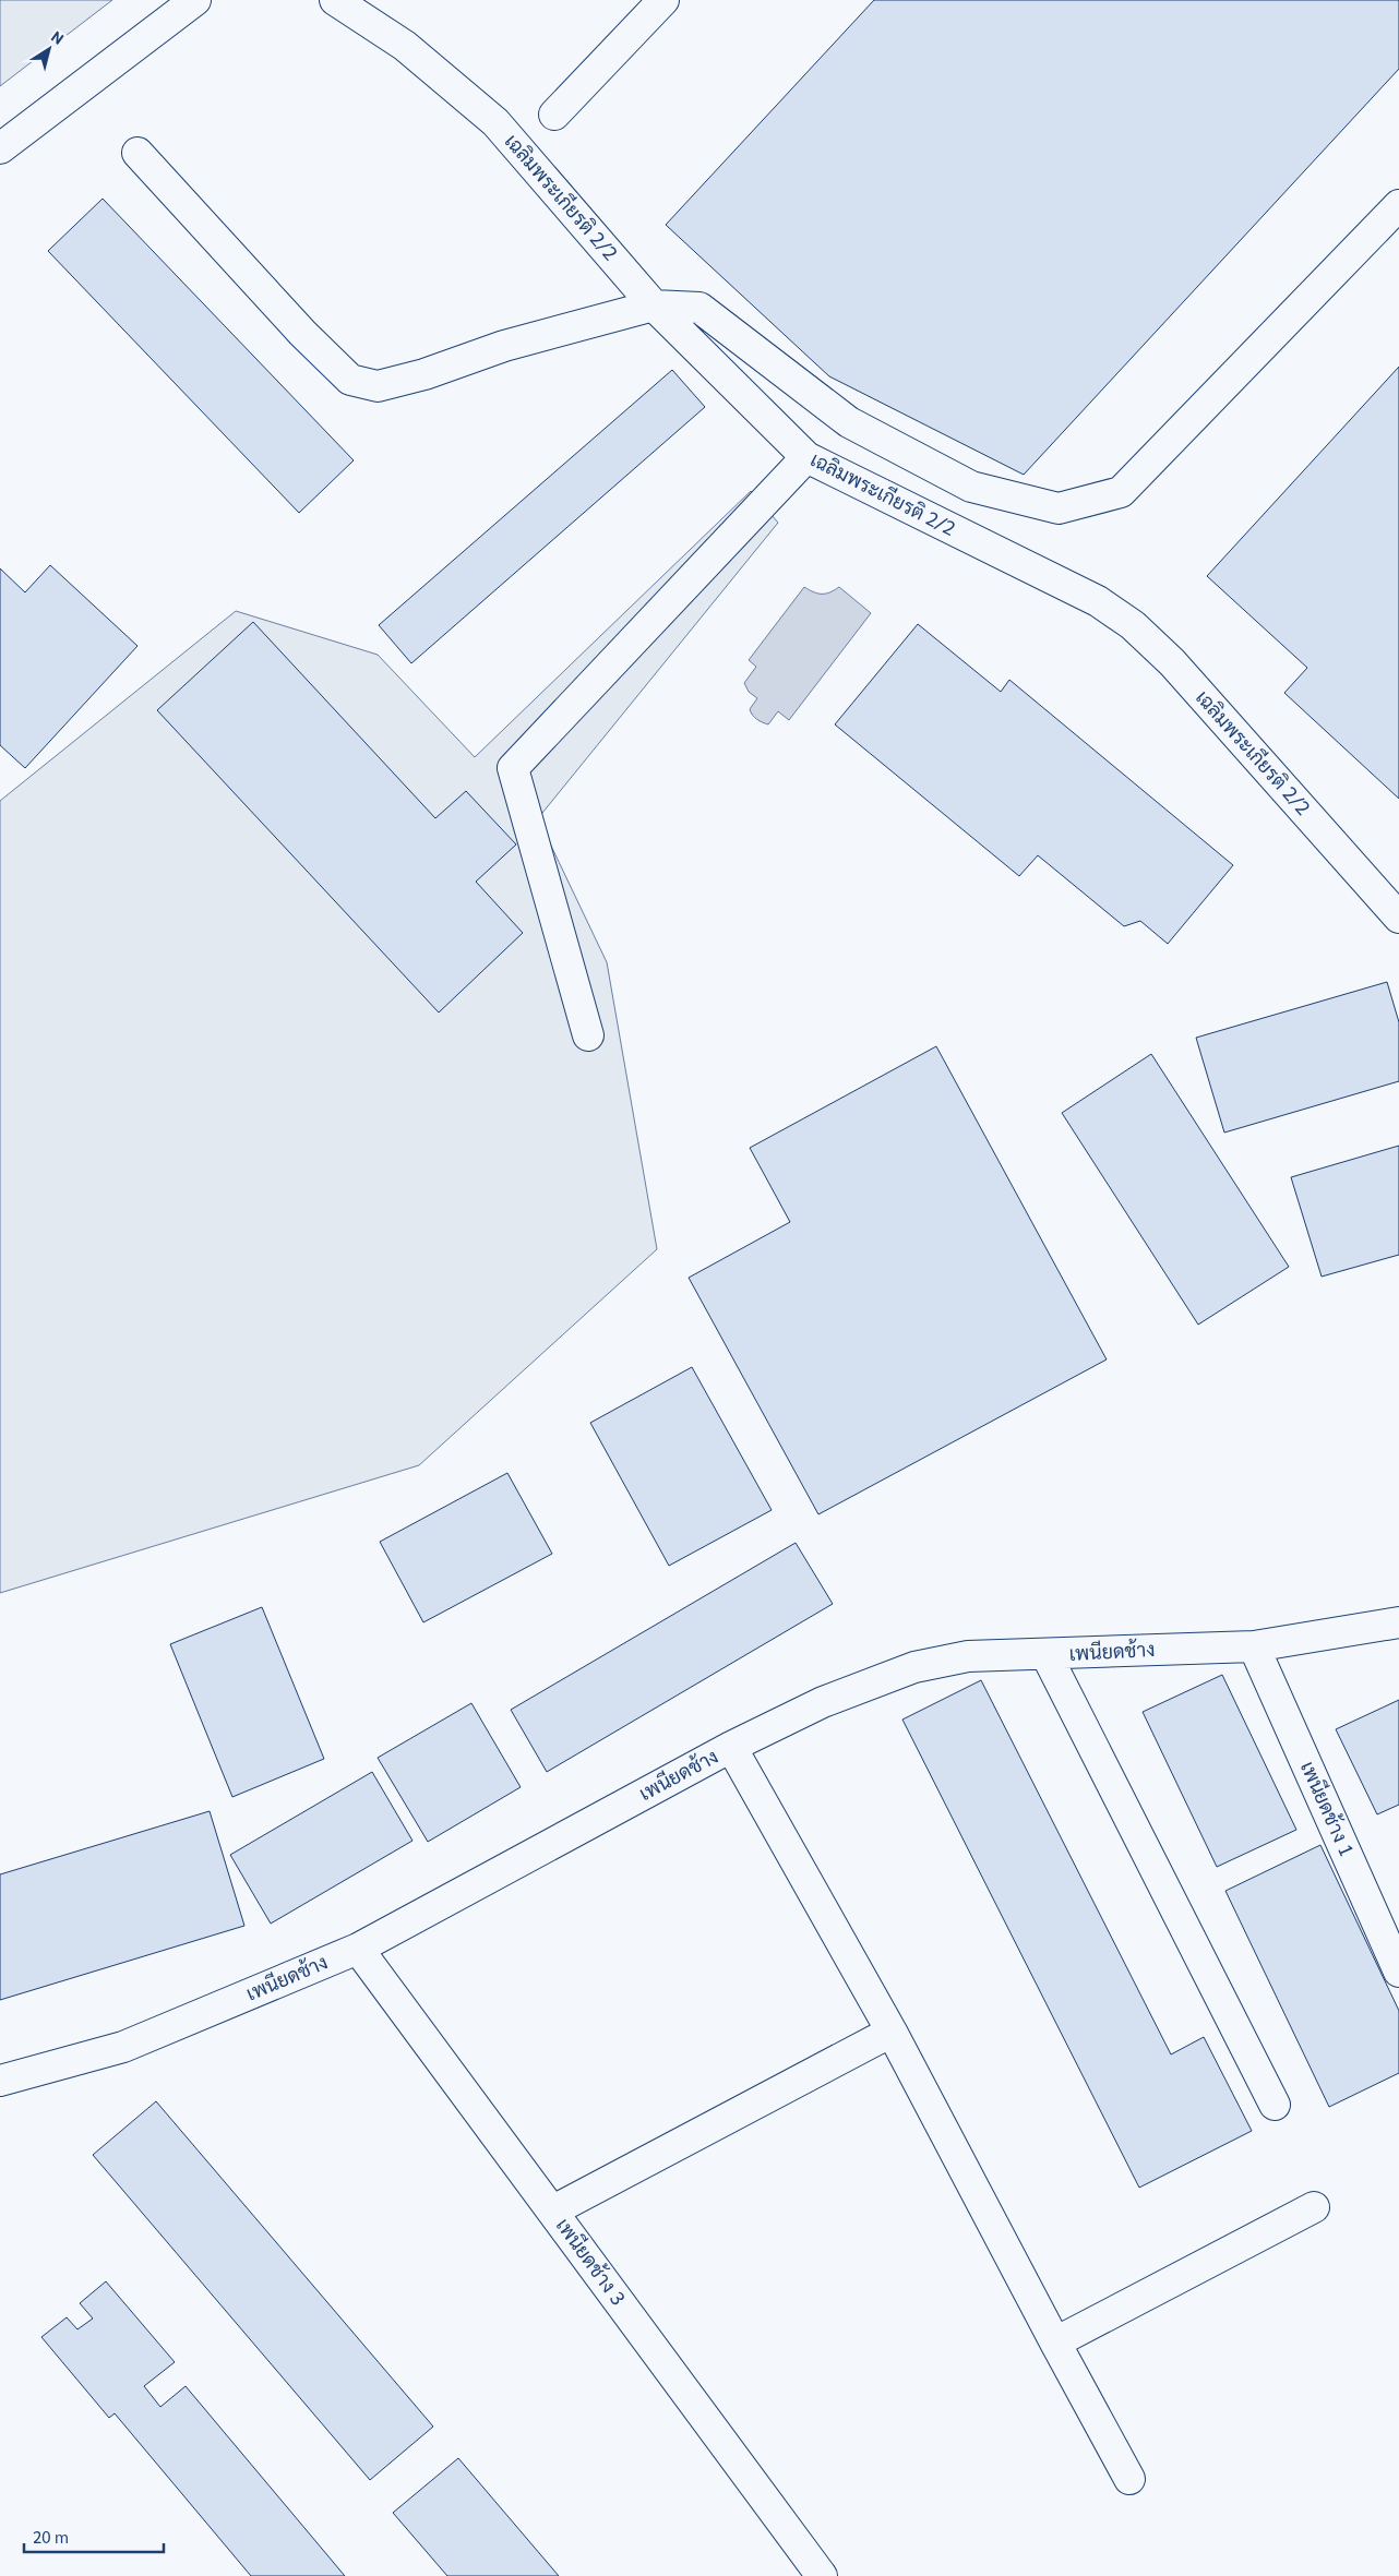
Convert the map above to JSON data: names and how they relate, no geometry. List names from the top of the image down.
{
  "streets": {
    "street": [
      "เฉลิมพระเกียรติ 2/2",
      "เพนียดช้าง",
      "เพนียดช้าง 1",
      "เพนียดช้าง 3"
    ]
  },
  "crossings": [
    ["เพนียดช้าง", "เพนียดช้าง 1"],
    ["เพนียดช้าง", "เพนียดช้าง 3"]
  ],
  "scale_bar": "20 m",
  "north": "top right"
}
